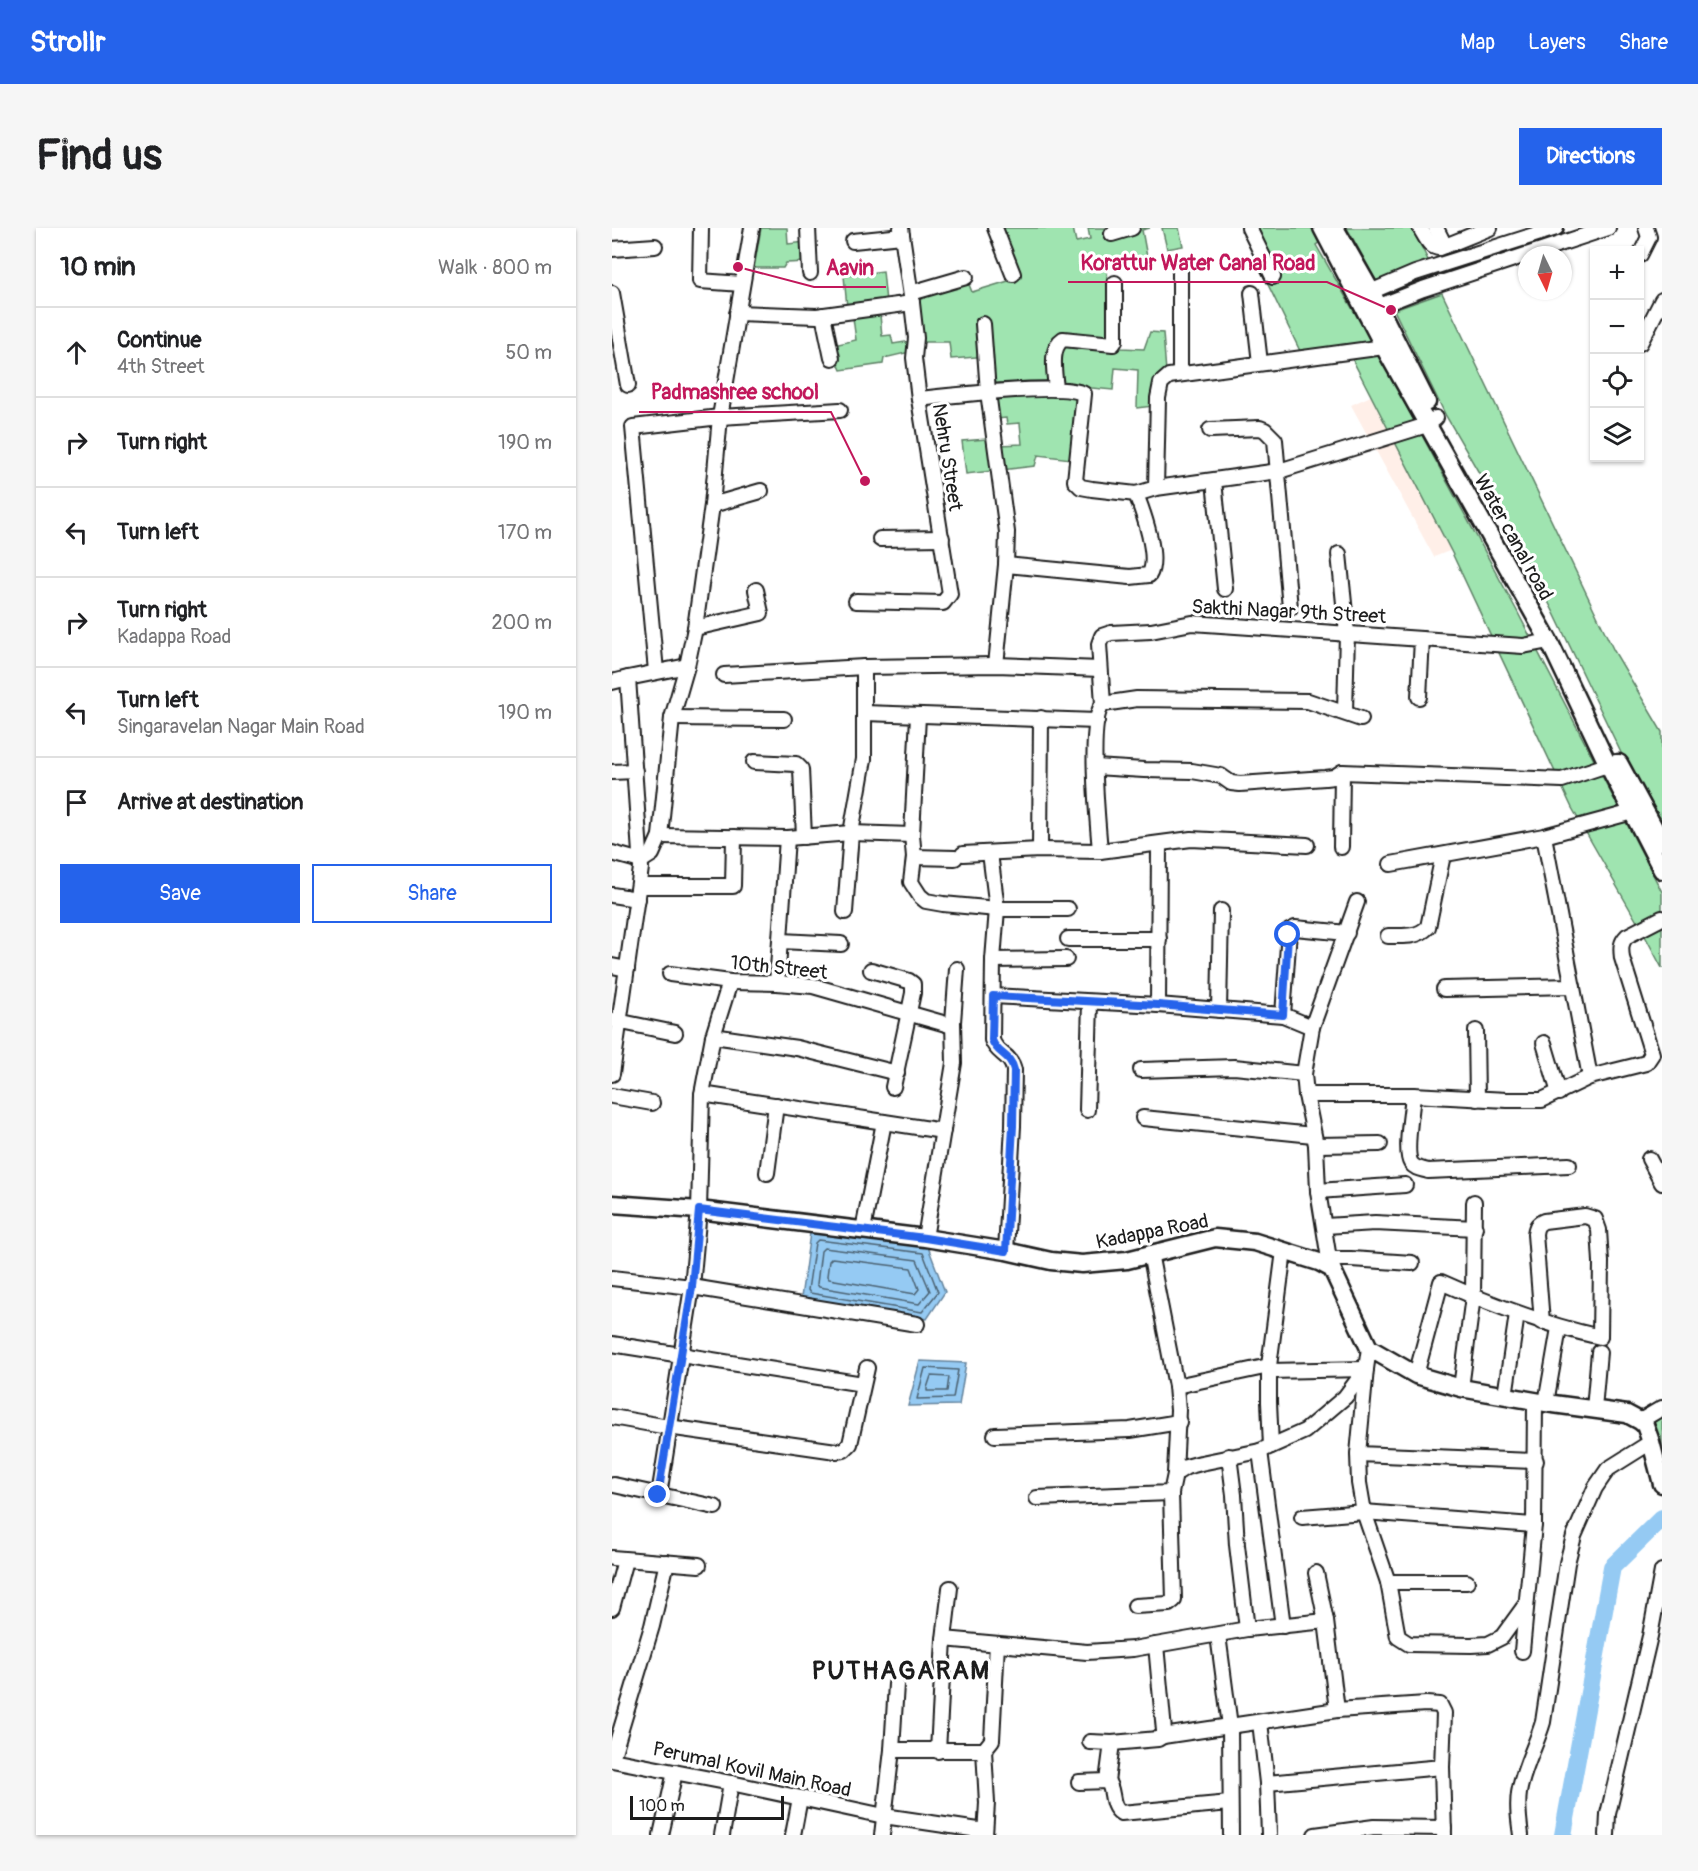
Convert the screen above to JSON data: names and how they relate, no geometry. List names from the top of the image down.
{
  "streets": {
    "main road": ["Water canal road", "Kadappa Road"],
    "street": [
      "Nehru Street",
      "Sakthi Nagar 9th Street",
      "10th Street",
      "Perumal Kovil Main Road"
    ]
  },
  "crossings": [
    ["Water canal road", "Sakthi Nagar 9th Street"]
  ],
  "districts": ["PUTHAGARAM"],
  "places": ["Aavin", "Korattur Water Canal Road", "Padmashree school"],
  "scale_bar": "100 m",
  "north": "bottom",
  "page": {
    "header": "Strollr",
    "nav": ["Map", "Layers", "Share"],
    "buttons": [
      "Directions",
      ["Save", "Share"]
    ],
    "title": "Find us",
    "heading": ["10 min", "Walk · 800 m"],
    "map_buttons": ["+", "−"],
    "list": [
      ["Continue", "4th Street", "50 m"],
      ["Turn right", "190 m"],
      ["Turn left", "170 m"],
      ["Turn right", "Kadappa Road", "200 m"],
      ["Turn left", "Singaravelan Nagar Main Road", "190 m"],
      "Arrive at destination"
    ],
    "scale": "100 m"
  }
}
